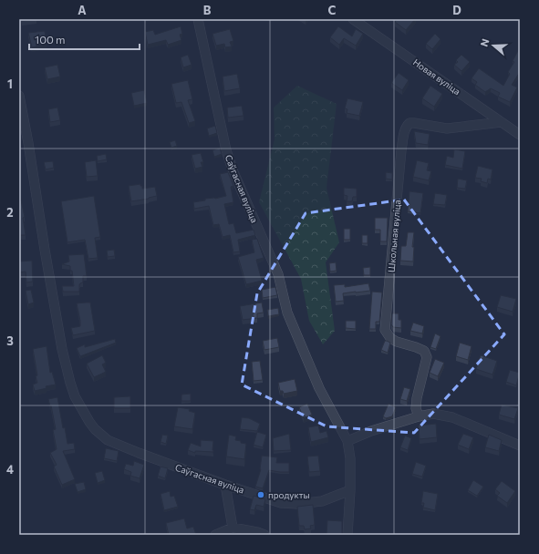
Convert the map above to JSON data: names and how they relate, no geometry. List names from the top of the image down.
{
  "streets": {
    "street": ["Новая вуліца", "Саўгасная вуліца", "Школьная вуліца"]
  },
  "crossings": [
    ["Новая вуліца", "Школьная вуліца"]
  ],
  "places": ["продукты"],
  "scale_bar": "100 m",
  "north": "left",
  "grid": {
    "columns": [
      "A",
      "B",
      "C",
      "D"
    ],
    "rows": [
      "1",
      "2",
      "3",
      "4"
    ]
  }
}
